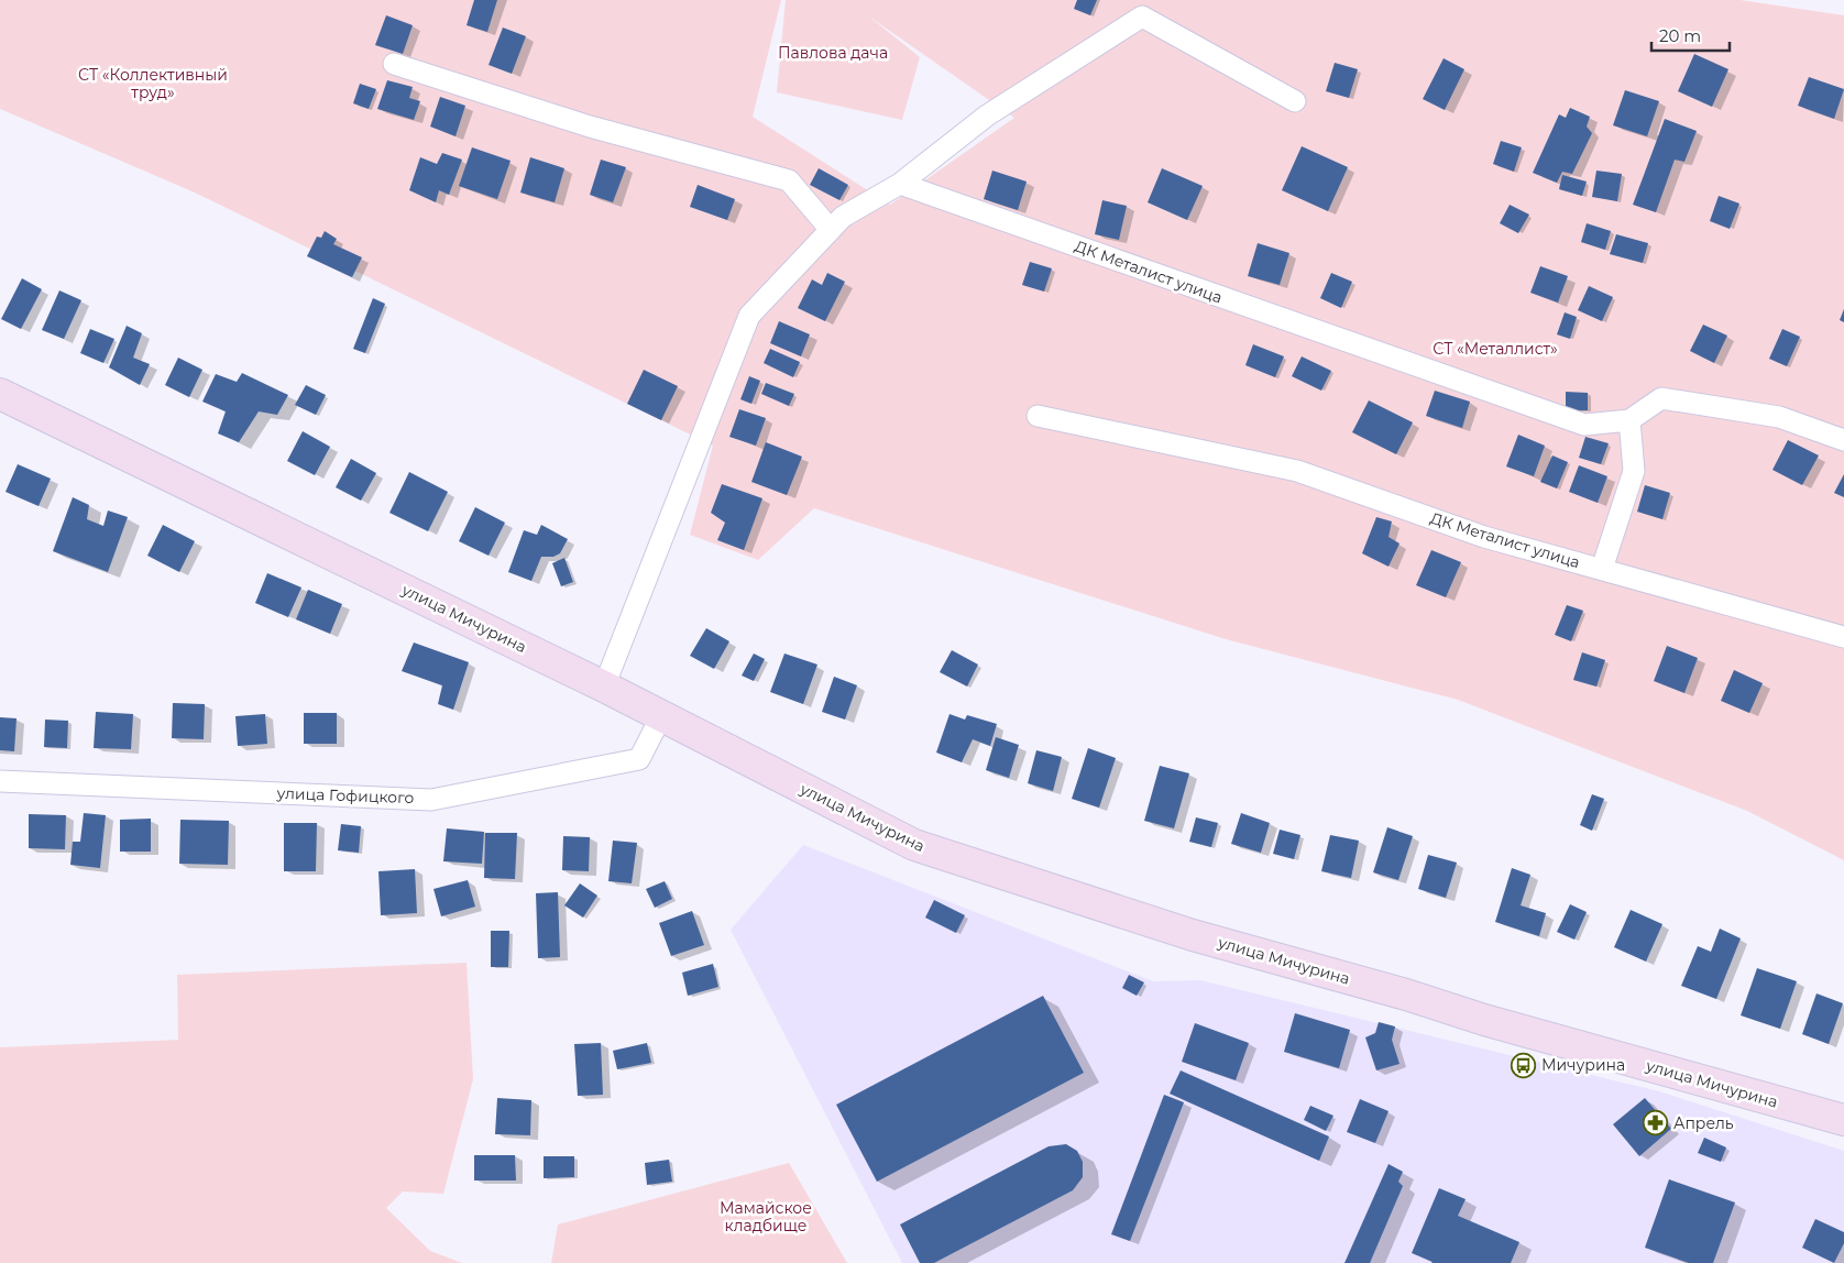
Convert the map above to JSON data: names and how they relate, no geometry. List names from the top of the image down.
{
  "streets": {
    "street": ["ДК Металист улица", "улица Мичурина", "улица Гофицкого"]
  },
  "crossings": [
    ["улица Мичурина", "улица Гофицкого"]
  ],
  "parks": [
    "Павлова дача",
    "СТ «Коллективный труд»",
    "СТ «Металлист»",
    "Мамайское кладбище"
  ],
  "places": {
    "bus stop": ["Мичурина"],
    "pharmacy": ["Апрель"]
  },
  "scale_bar": "20 m"
}
